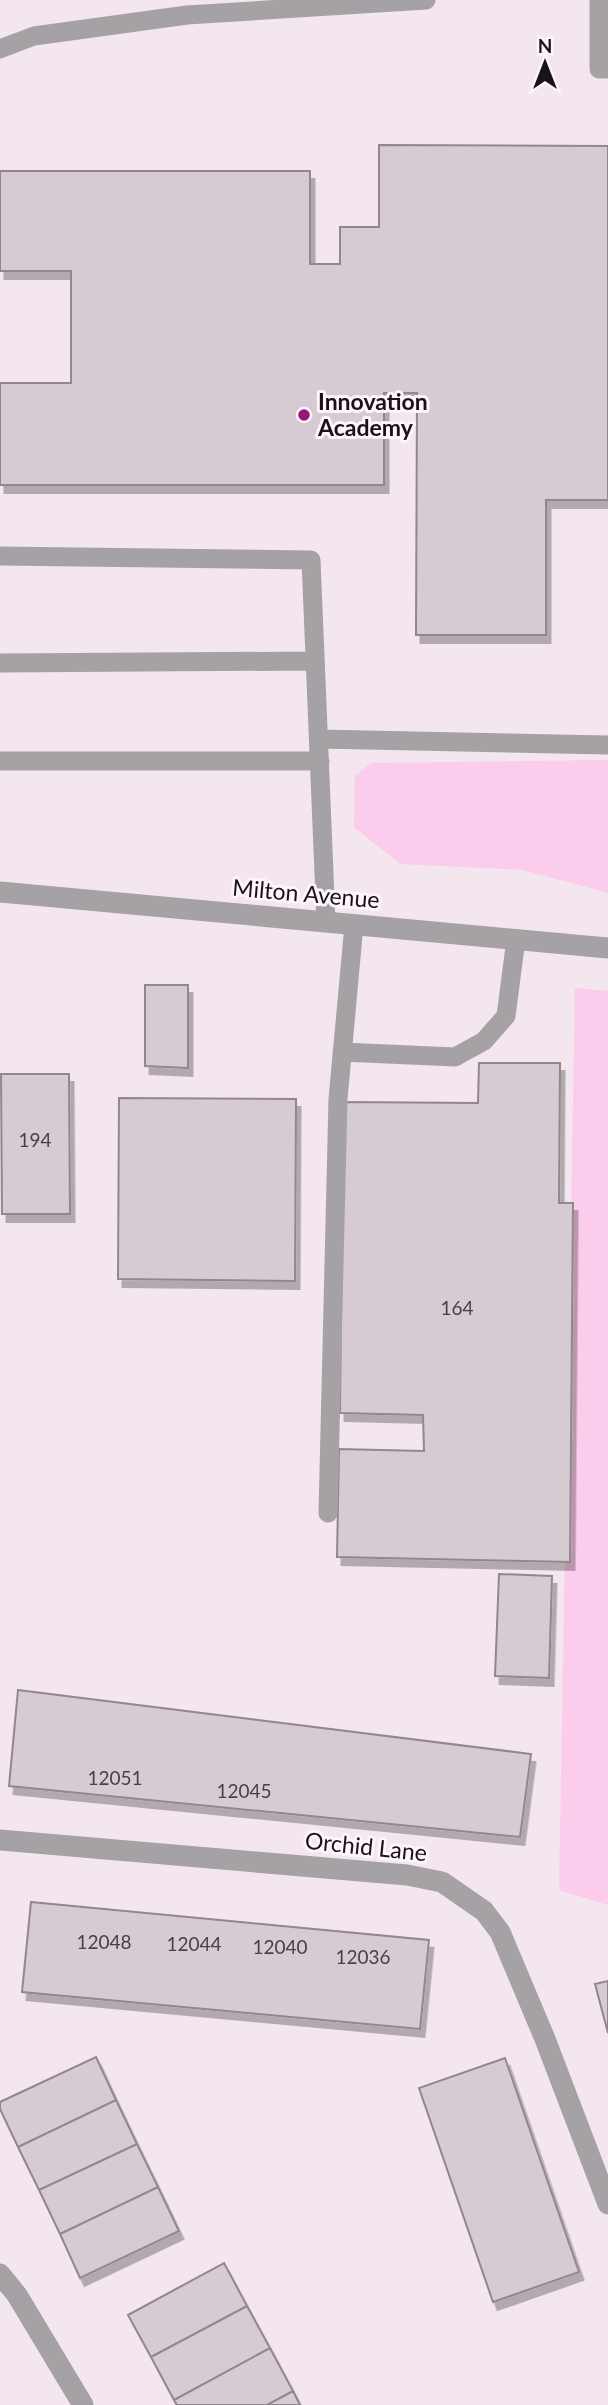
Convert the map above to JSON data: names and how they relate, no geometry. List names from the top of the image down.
{
  "streets": {
    "street": ["Milton Avenue", "Orchid Lane"]
  },
  "places": ["Innovation Academy"],
  "house_numbers": [
    "194",
    "164",
    "12051",
    "12045",
    "12048",
    "12044",
    "12040",
    "12036"
  ],
  "north": "top"
}
